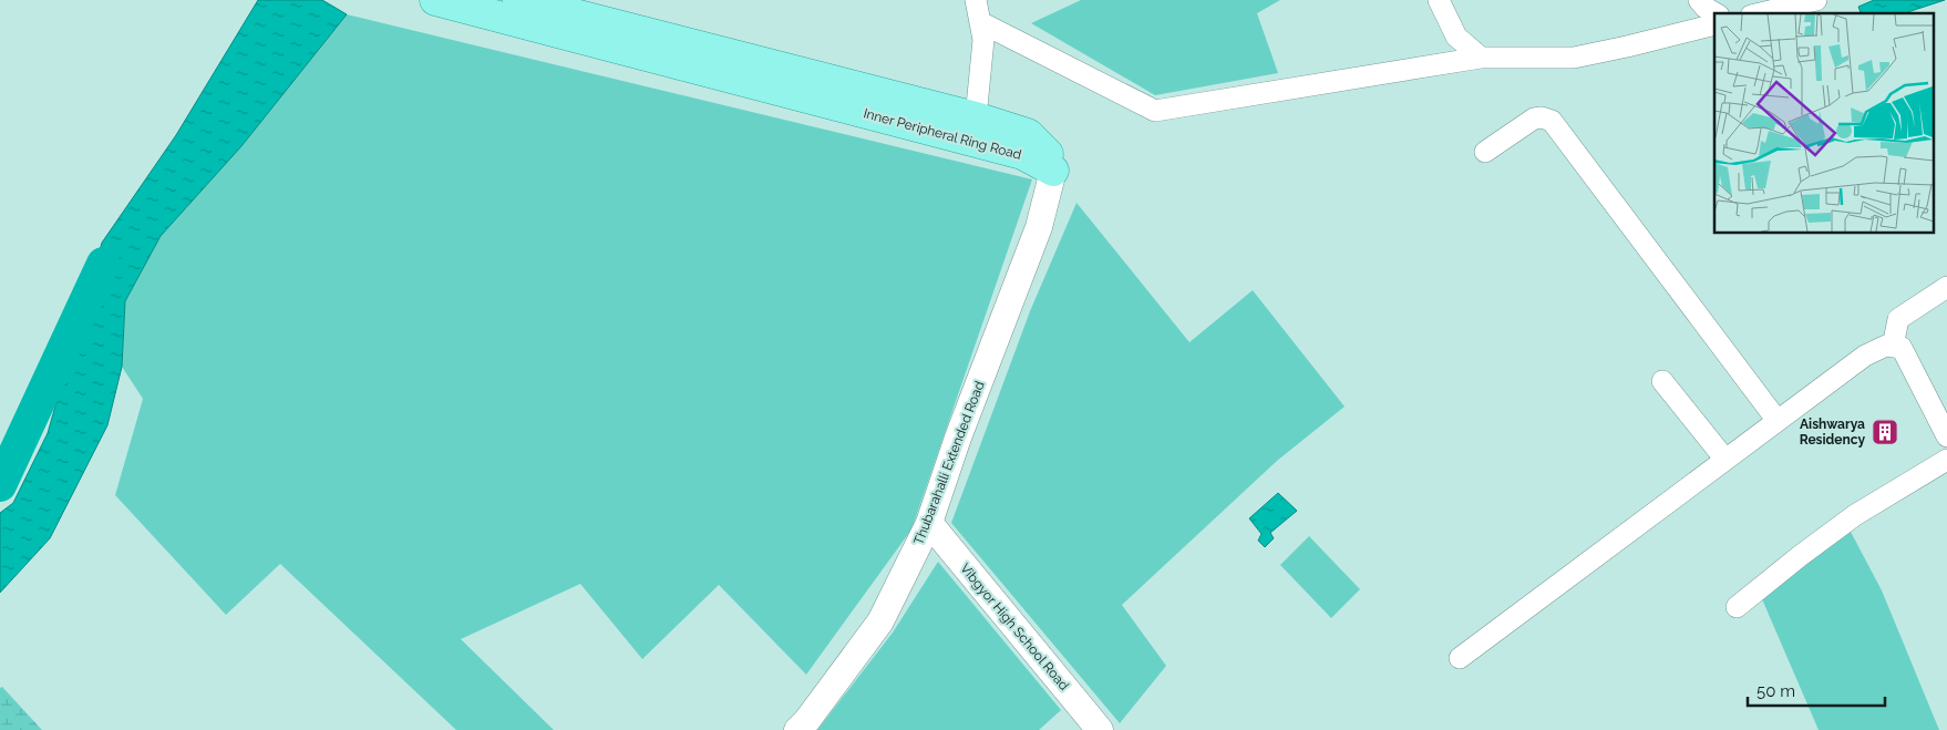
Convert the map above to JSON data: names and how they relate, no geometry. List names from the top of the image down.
{
  "streets": {
    "main road": ["Inner Peripheral Ring Road"],
    "street": ["Thubarahalli Extended Road", "Vibgyor High School Road"]
  },
  "crossings": [
    ["Inner Peripheral Ring Road", "Thubarahalli Extended Road"],
    ["Thubarahalli Extended Road", "Vibgyor High School Road"]
  ],
  "places": {
    "building": ["Aishwarya Residency"]
  },
  "scale_bar": "50 m"
}
